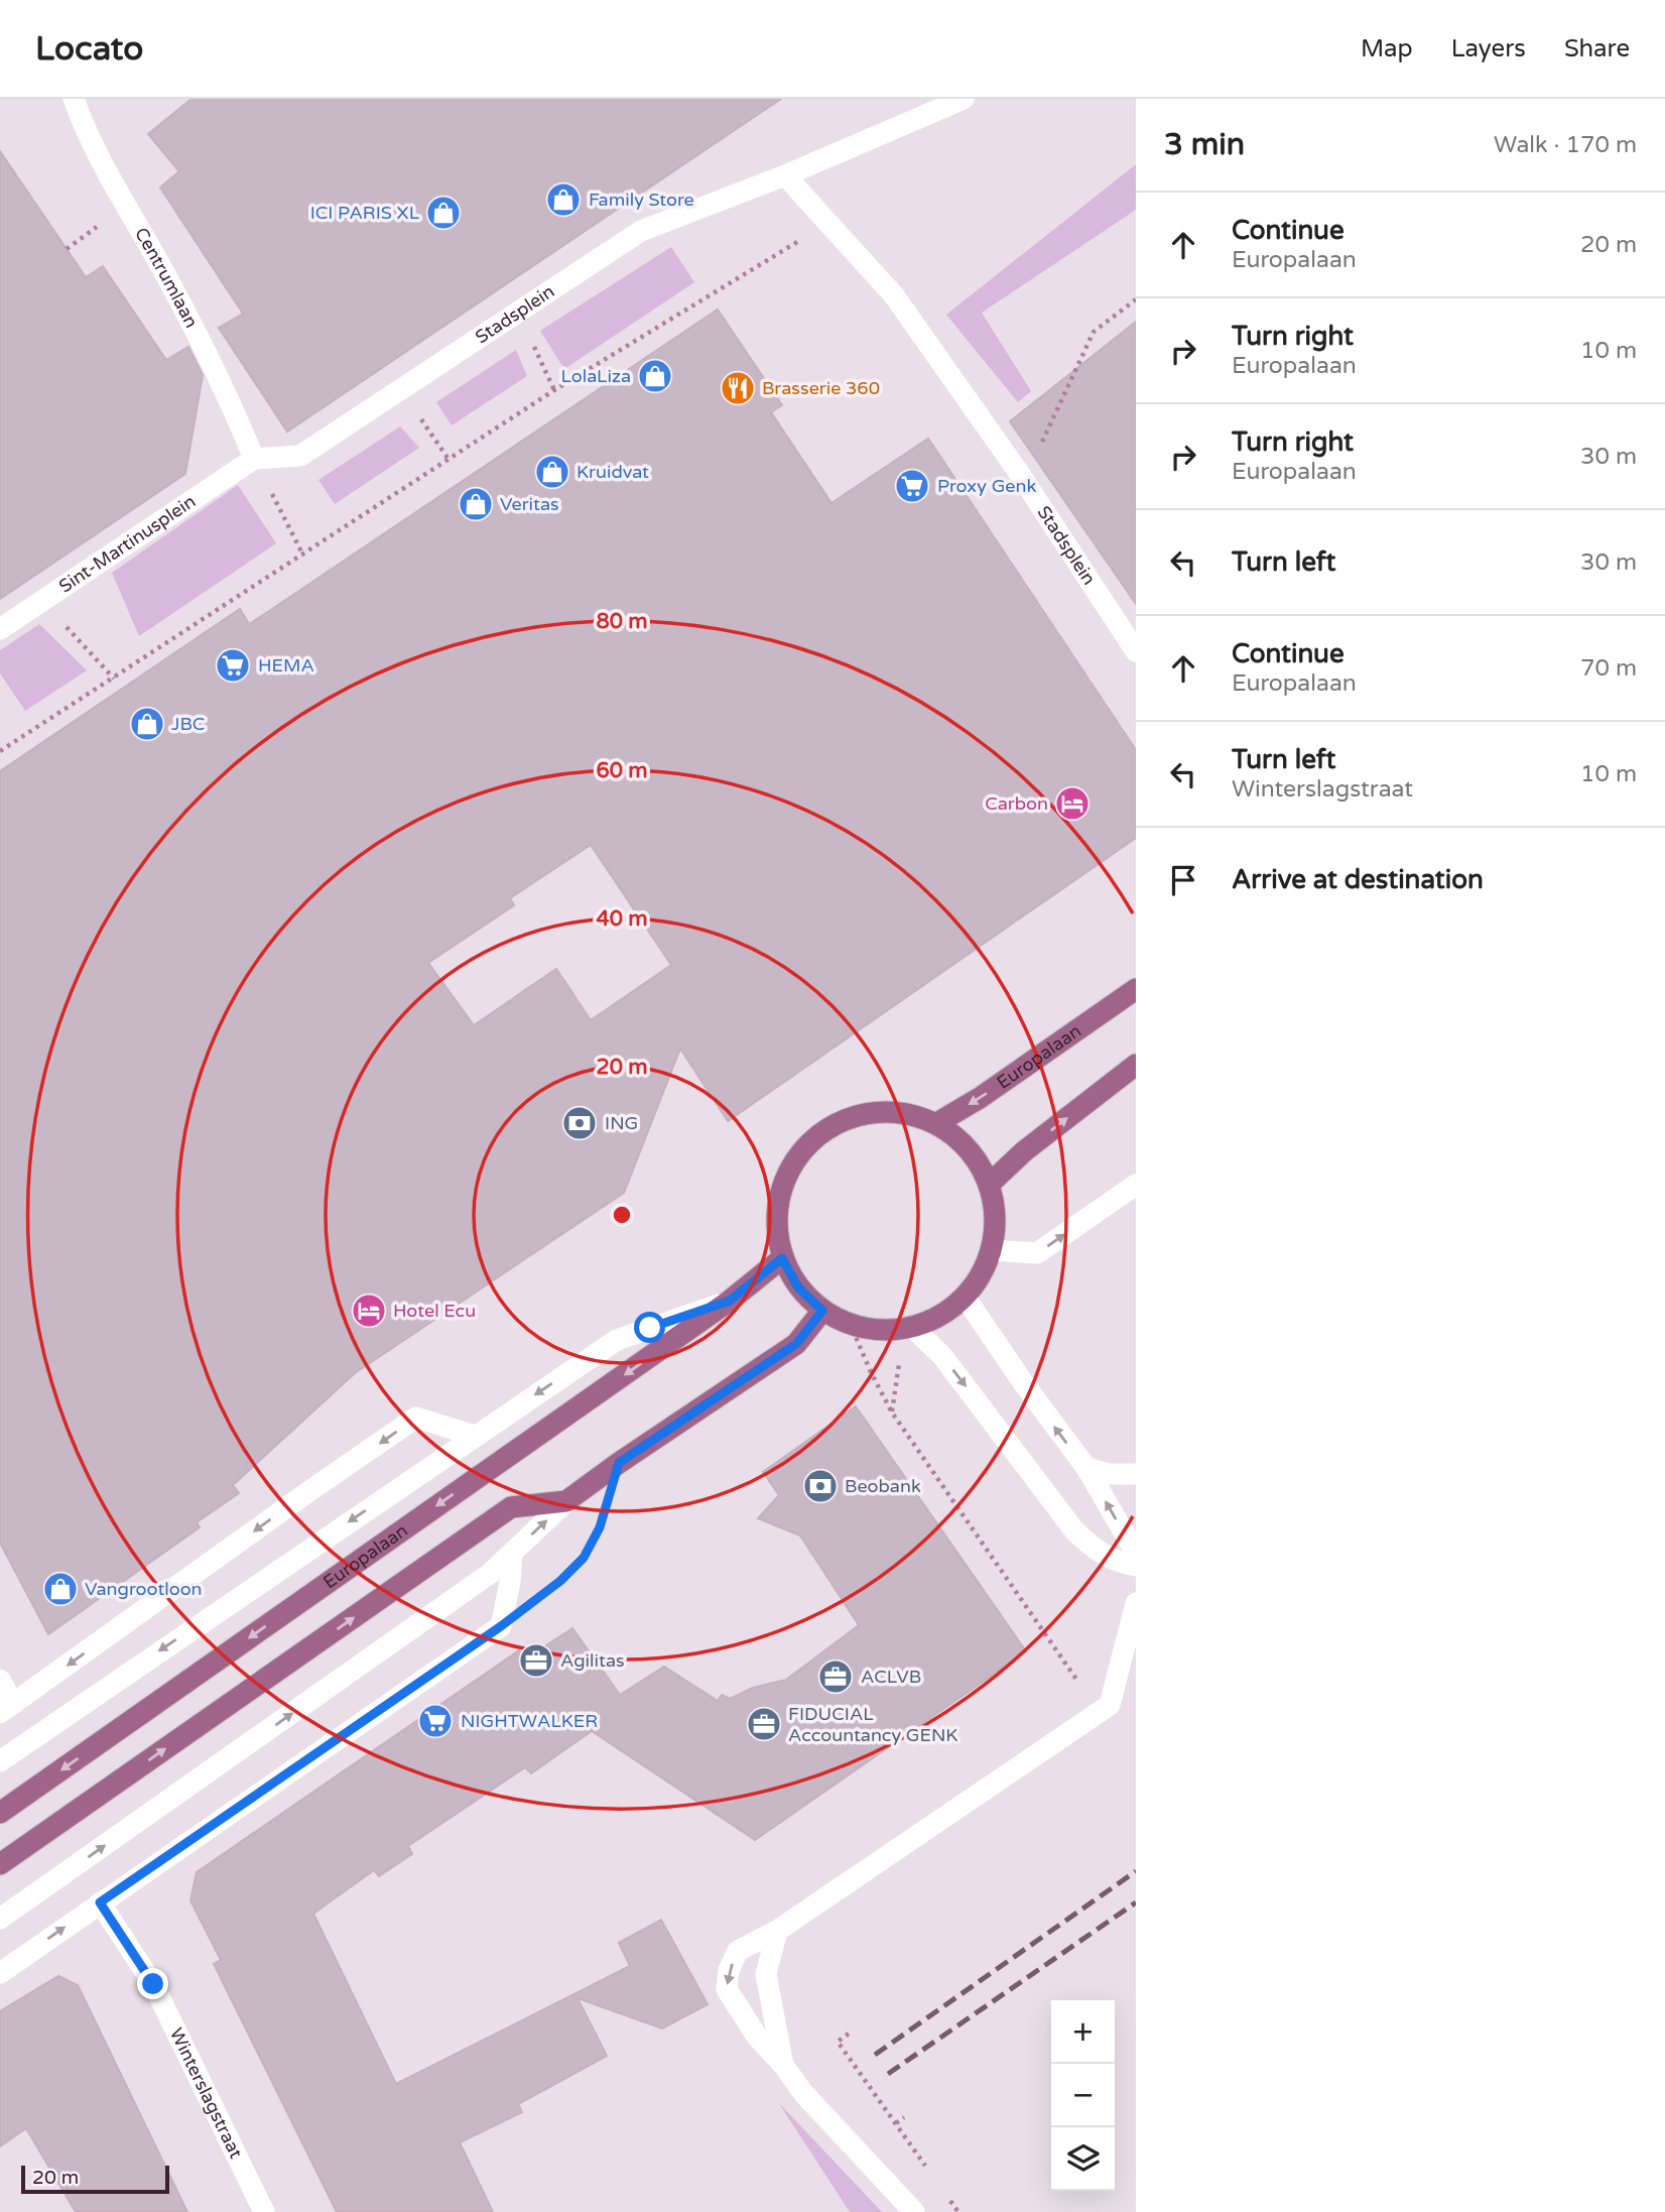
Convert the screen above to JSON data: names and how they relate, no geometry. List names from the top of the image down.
{
  "streets": {
    "main road": ["Europalaan"],
    "street": [
      "Centrumlaan",
      "Stadsplein",
      "Sint-Martinusplein",
      "Winterslagstraat"
    ]
  },
  "crossings": [
    ["Centrumlaan", "Stadsplein"],
    ["Centrumlaan", "Sint-Martinusplein"],
    ["Stadsplein", "Sint-Martinusplein"]
  ],
  "places": {
    "shop": [
      "Family Store",
      "ICI PARIS XL",
      "LolaLiza",
      "Kruidvat",
      "Veritas",
      "JBC",
      "Vangrootloon"
    ],
    "restaurant": ["Brasserie 360"],
    "supermarket": ["Proxy Genk", "HEMA", "NIGHTWALKER"],
    "hotel": ["Carbon", "Hotel Ecu"],
    "bank": ["ING", "Beobank"],
    "office": ["Agilitas", "ACLVB", "FIDUCIAL Accountancy GENK"]
  },
  "scale_bar": "20 m",
  "page": {
    "header": "Locato",
    "nav": ["Map", "Layers", "Share"],
    "heading": ["3 min", "Walk · 170 m"],
    "list": [
      ["Continue", "Europalaan", "20 m"],
      ["Turn right", "Europalaan", "10 m"],
      ["Turn right", "Europalaan", "30 m"],
      ["Turn left", "30 m"],
      ["Continue", "Europalaan", "70 m"],
      ["Turn left", "Winterslagstraat", "10 m"],
      "Arrive at destination"
    ],
    "map_buttons": ["+", "−"],
    "scale": "20 m"
  },
  "rings": [
    "80 m",
    "60 m",
    "40 m",
    "20 m"
  ]
}
